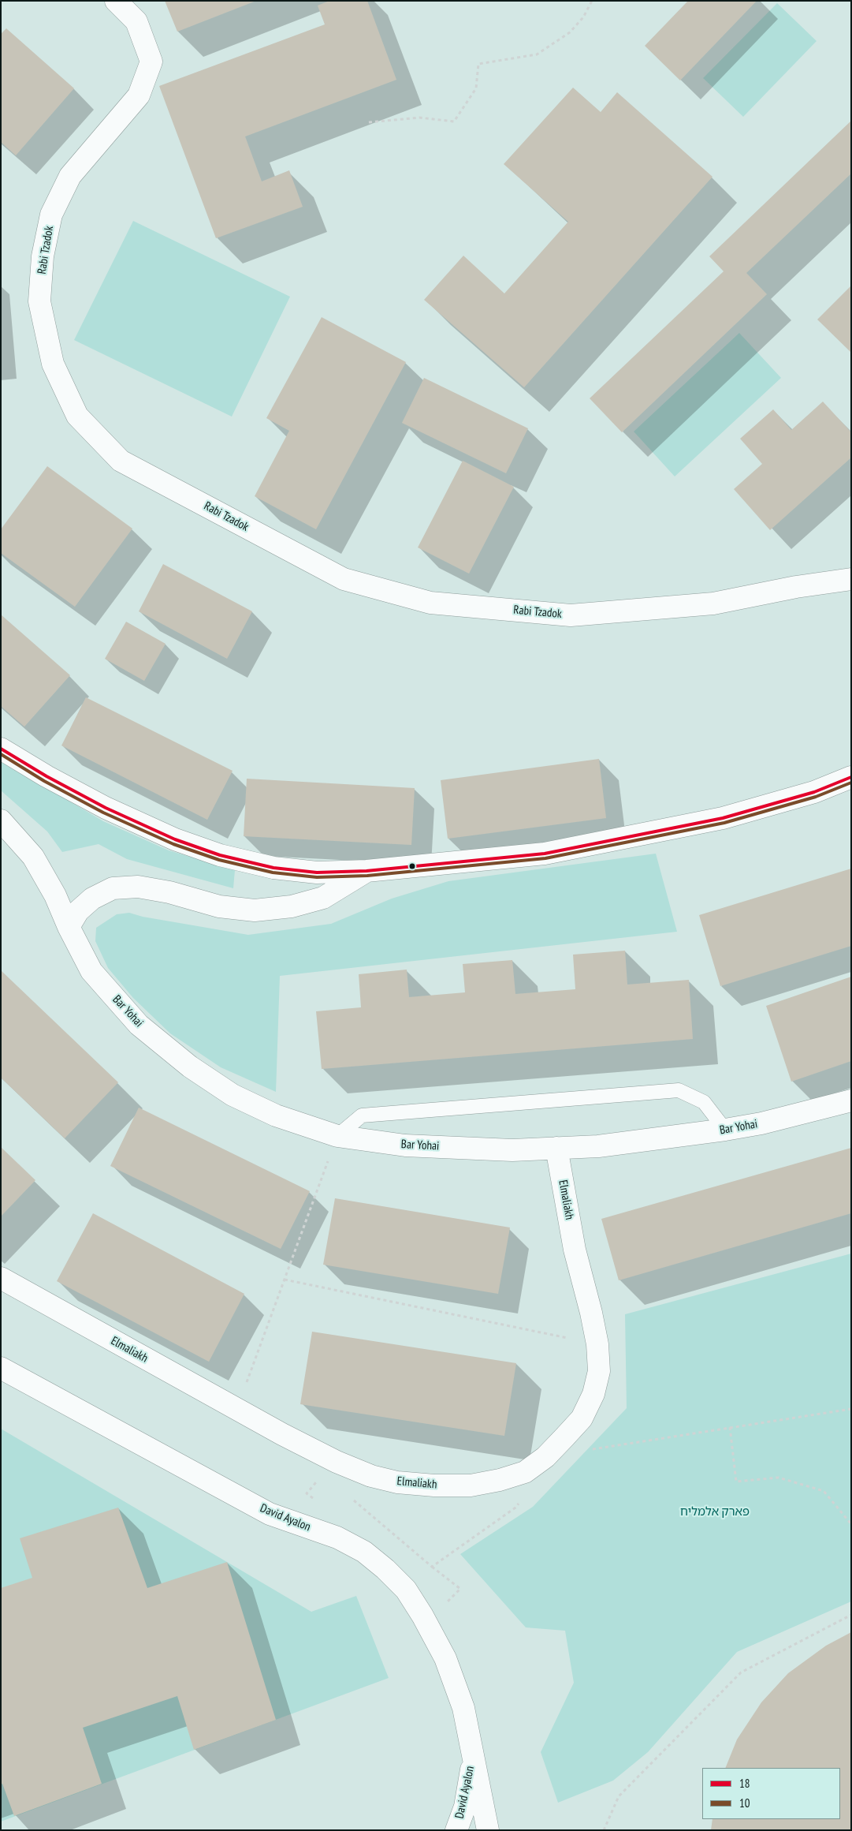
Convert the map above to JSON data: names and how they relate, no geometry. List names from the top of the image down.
{
  "streets": {
    "street": [
      "Rabi Tzadok",
      "Bar Yohai",
      "Elmaliakh",
      "David Ayalon"
    ]
  },
  "crossings": [
    ["Bar Yohai", "Elmaliakh"]
  ],
  "parks": ["פארק אלמליח"],
  "lines": ["transit line 18", "transit line 10"],
  "legend": ["18", "10"]
}
